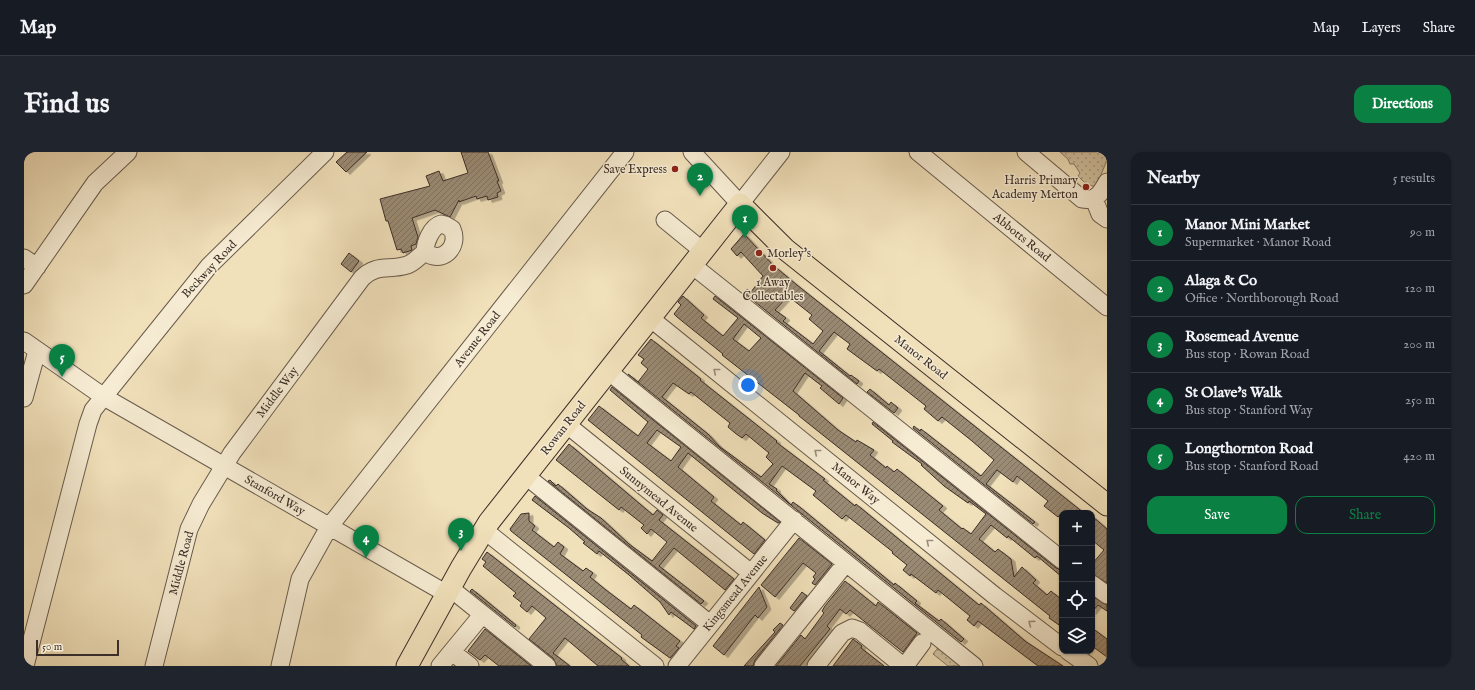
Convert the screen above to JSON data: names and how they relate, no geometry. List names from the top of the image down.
{
  "streets": {
    "main road": ["Manor Road", "Rowan Road"],
    "street": [
      "Abbotts Road",
      "Beckway Road",
      "Avenue Road",
      "Middle Way",
      "Manor Way",
      "Stanford Way",
      "Sunnymead Avenue",
      "Middle Road",
      "Kingsmead Avenue"
    ]
  },
  "crossings": [
    ["Beckway Road", "Stanford Way"],
    ["Avenue Road", "Stanford Way"],
    ["Manor Road", "Rowan Road"],
    ["Middle Way", "Stanford Way"],
    ["Middle Way", "Middle Road"],
    ["Rowan Road", "Manor Way"],
    ["Rowan Road", "Stanford Way"],
    ["Rowan Road", "Sunnymead Avenue"],
    ["Stanford Way", "Middle Road"],
    ["Sunnymead Avenue", "Kingsmead Avenue"]
  ],
  "places": [
    "Save Express",
    "Harris Primary Academy Merton",
    "Morley's",
    "1 Away Collectables"
  ],
  "scale_bar": "50 m",
  "page": {
    "header": "Map",
    "nav": ["Map", "Layers", "Share"],
    "buttons": [
      "Directions",
      ["Save", "Share"]
    ],
    "title": "Find us",
    "heading": ["Nearby", "5 results"],
    "pins": [
      "2",
      "1",
      "5",
      "3",
      "4"
    ],
    "list": [
      {
        "mark": "1",
        "name": "Manor Mini Market",
        "note": "Supermarket · Manor Road",
        "value": "90 m"
      },
      {
        "mark": "2",
        "name": "Alaga & Co",
        "note": "Office · Northborough Road",
        "value": "120 m"
      },
      {
        "mark": "3",
        "name": "Rosemead Avenue",
        "note": "Bus stop · Rowan Road",
        "value": "200 m"
      },
      {
        "mark": "4",
        "name": "St Olave's Walk",
        "note": "Bus stop · Stanford Way",
        "value": "250 m"
      },
      {
        "mark": "5",
        "name": "Longthornton Road",
        "note": "Bus stop · Stanford Road",
        "value": "420 m"
      }
    ],
    "map_buttons": ["+", "−"],
    "scale": "50 m"
  }
}
